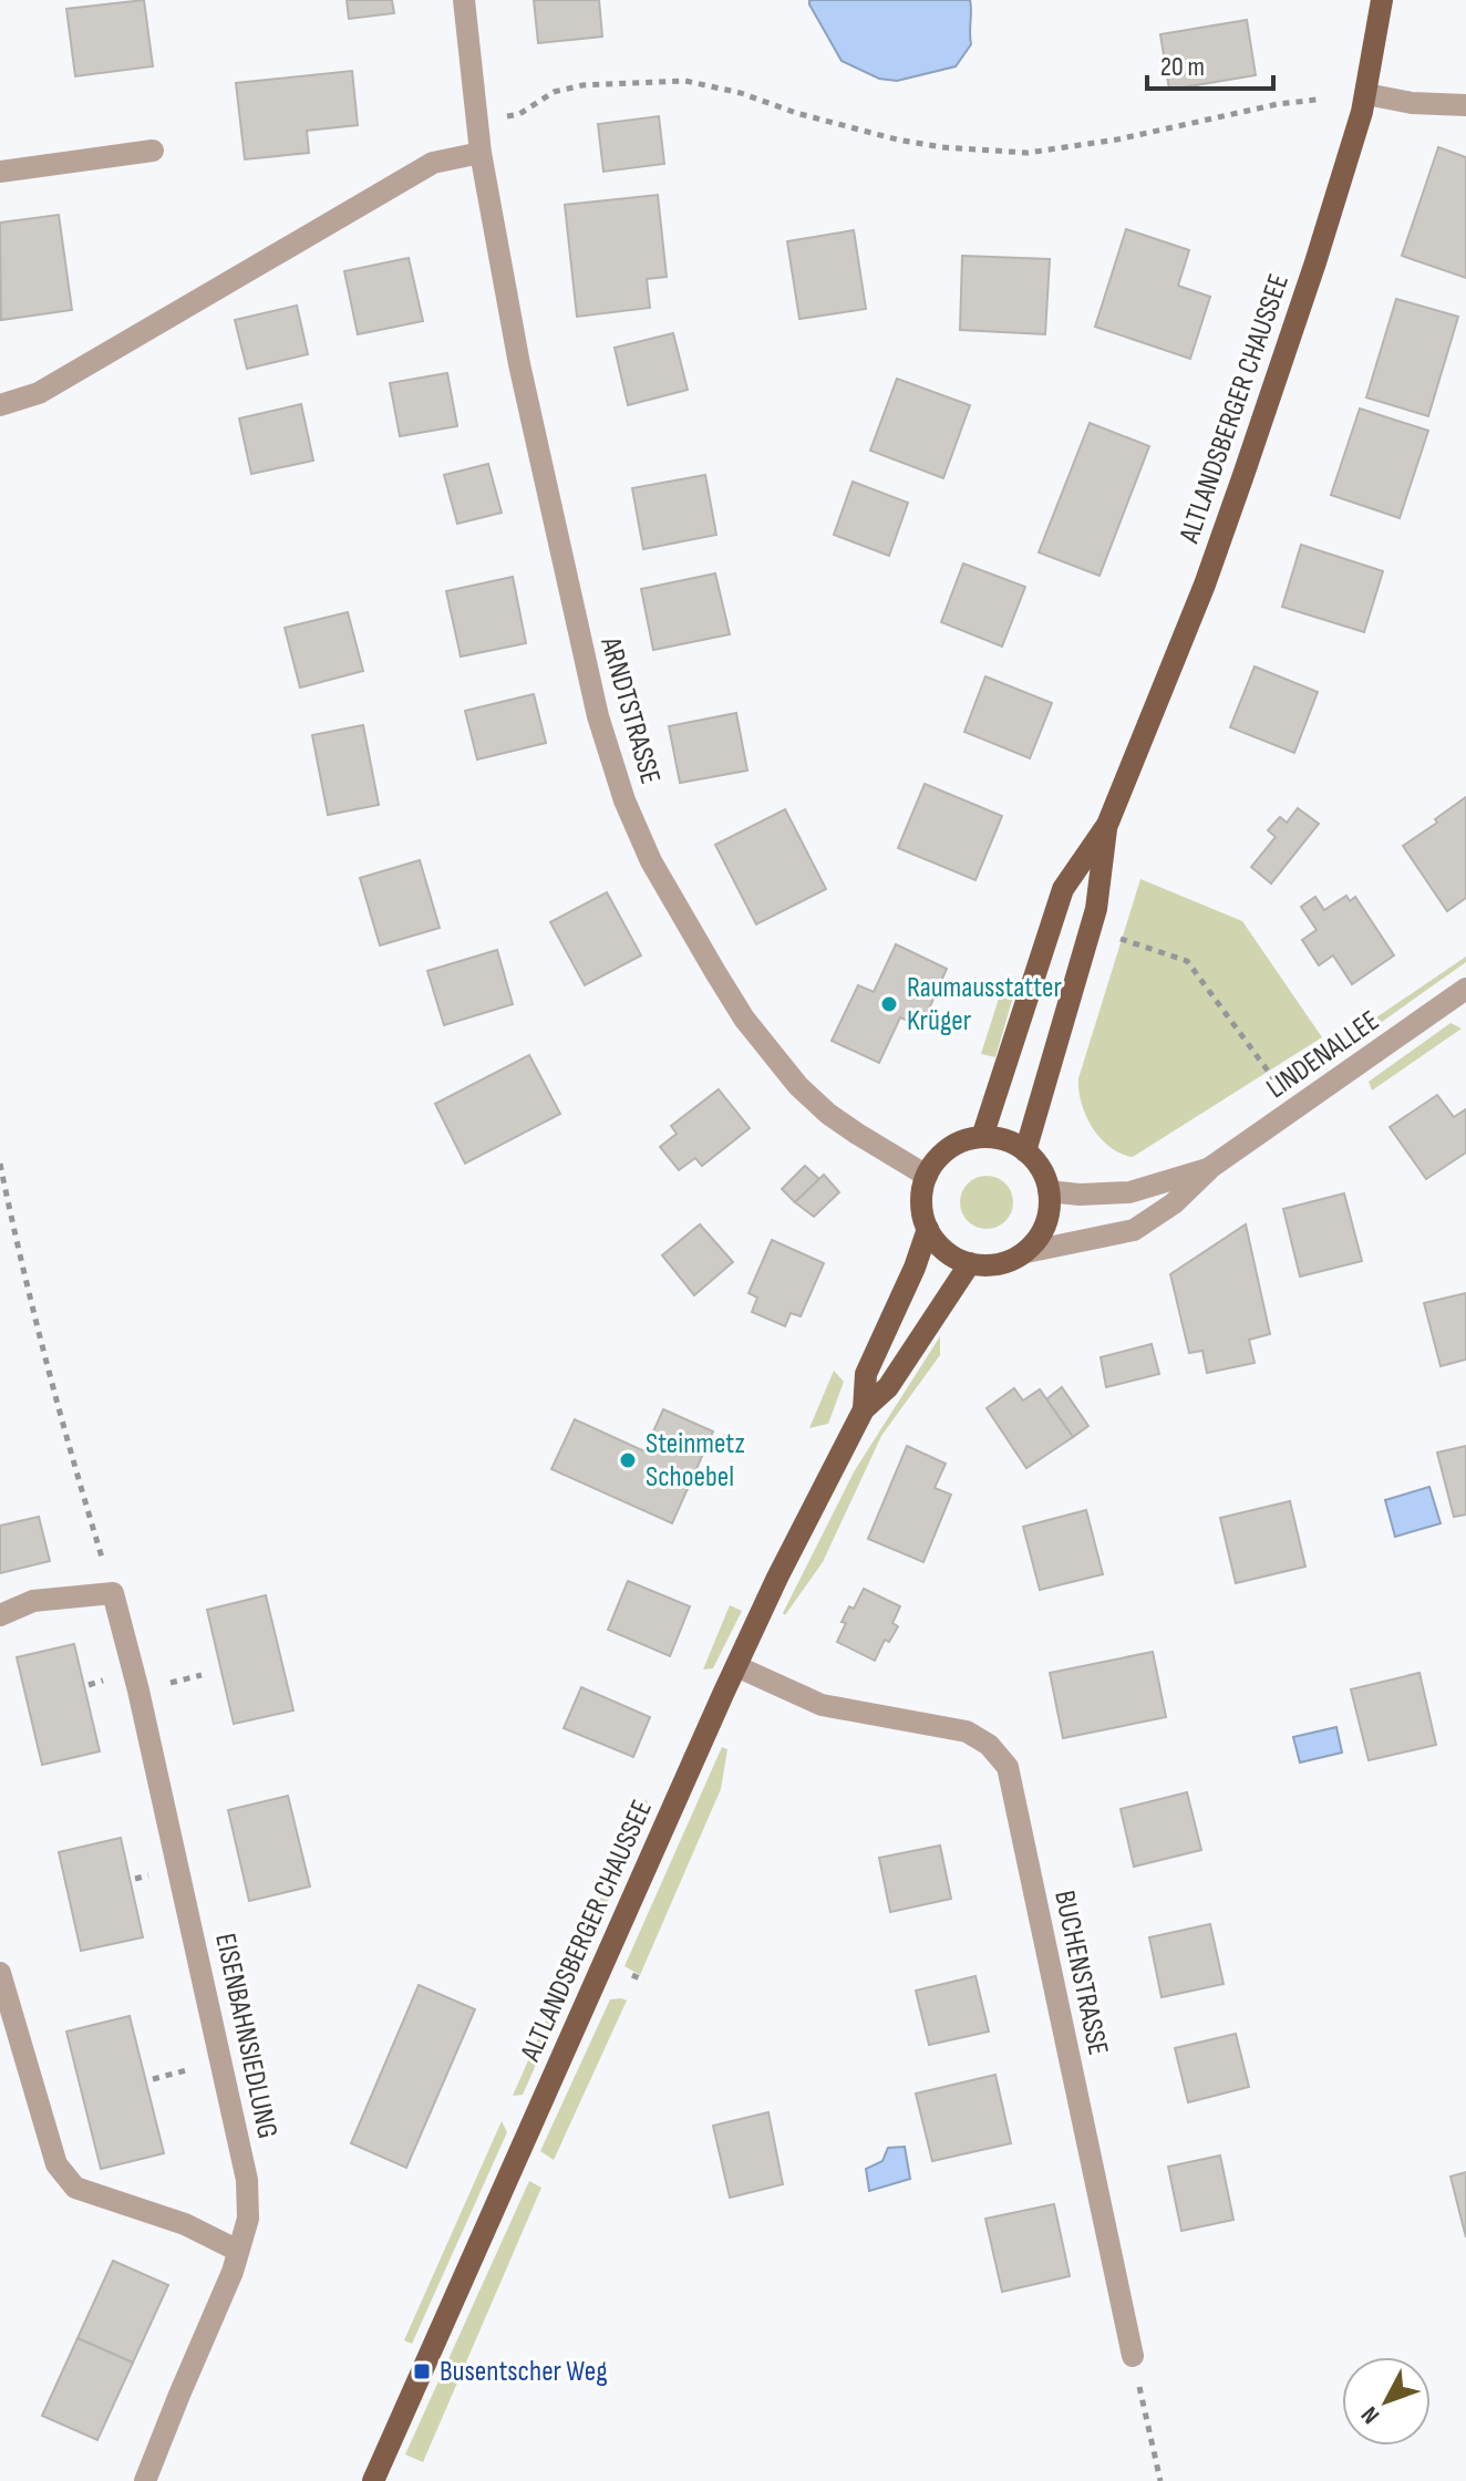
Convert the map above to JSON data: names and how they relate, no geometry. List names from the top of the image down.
{
  "streets": {
    "main road": ["ALTLANDSBERGER CHAUSSEE"],
    "street": [
      "ARNDTSTRASSE",
      "LINDENALLEE",
      "BUCHENSTRASSE",
      "EISENBAHNSIEDLUNG"
    ]
  },
  "crossings": [
    ["ALTLANDSBERGER CHAUSSEE", "ARNDTSTRASSE"],
    ["ALTLANDSBERGER CHAUSSEE", "LINDENALLEE"],
    ["ALTLANDSBERGER CHAUSSEE", "BUCHENSTRASSE"],
    ["ARNDTSTRASSE", "LINDENALLEE"]
  ],
  "places": {
    "other": ["Raumausstatter Krüger", "Steinmetz Schoebel"],
    "transit": ["Busentscher Weg"]
  },
  "scale_bar": "20 m",
  "north": "bottom left"
}
